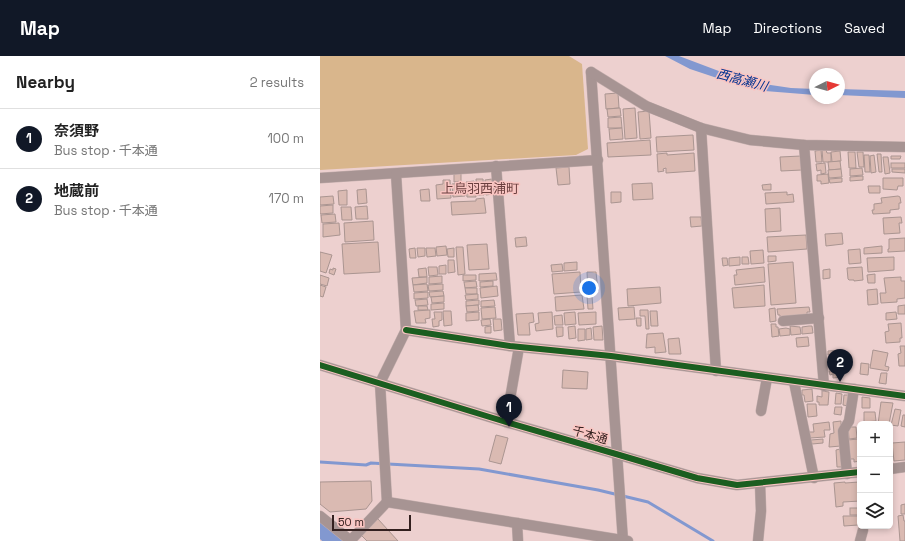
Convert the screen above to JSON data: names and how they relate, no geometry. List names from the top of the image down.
{
  "streets": {
    "street": ["千本通"]
  },
  "districts": ["上鳥羽西浦町"],
  "water": ["西高瀬川"],
  "scale_bar": "50 m",
  "north": "right",
  "page": {
    "header": "Map",
    "nav": ["Map", "Directions", "Saved"],
    "heading": ["Nearby", "2 results"],
    "list": [
      {
        "mark": "1",
        "name": "奈須野",
        "note": "Bus stop · 千本通",
        "value": "100 m"
      },
      {
        "mark": "2",
        "name": "地蔵前",
        "note": "Bus stop · 千本通",
        "value": "170 m"
      }
    ],
    "pins": ["2", "1"],
    "map_buttons": ["+", "−"],
    "scale": "50 m"
  }
}
